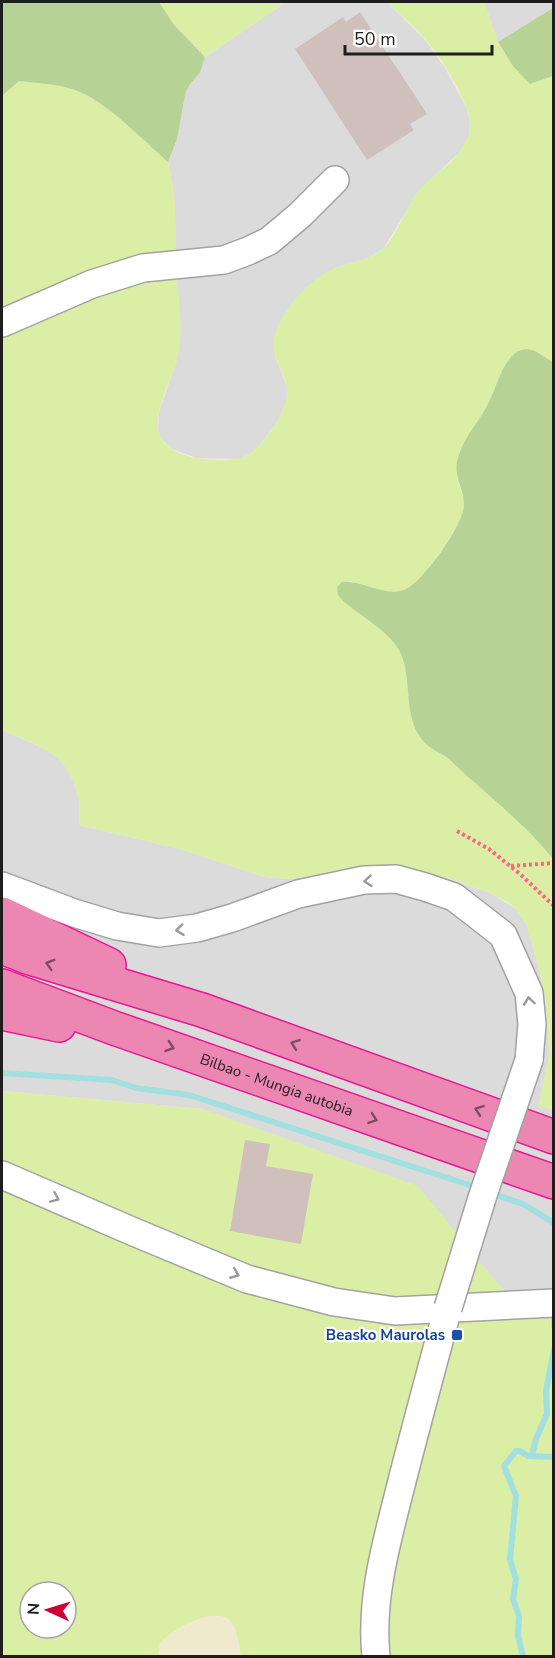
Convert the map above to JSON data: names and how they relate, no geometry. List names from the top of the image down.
{
  "streets": {
    "highway": ["Bilbao - Mungia autobia"]
  },
  "places": {
    "transit": ["Beasko Maurolas"]
  },
  "scale_bar": "50 m",
  "north": "left"
}
